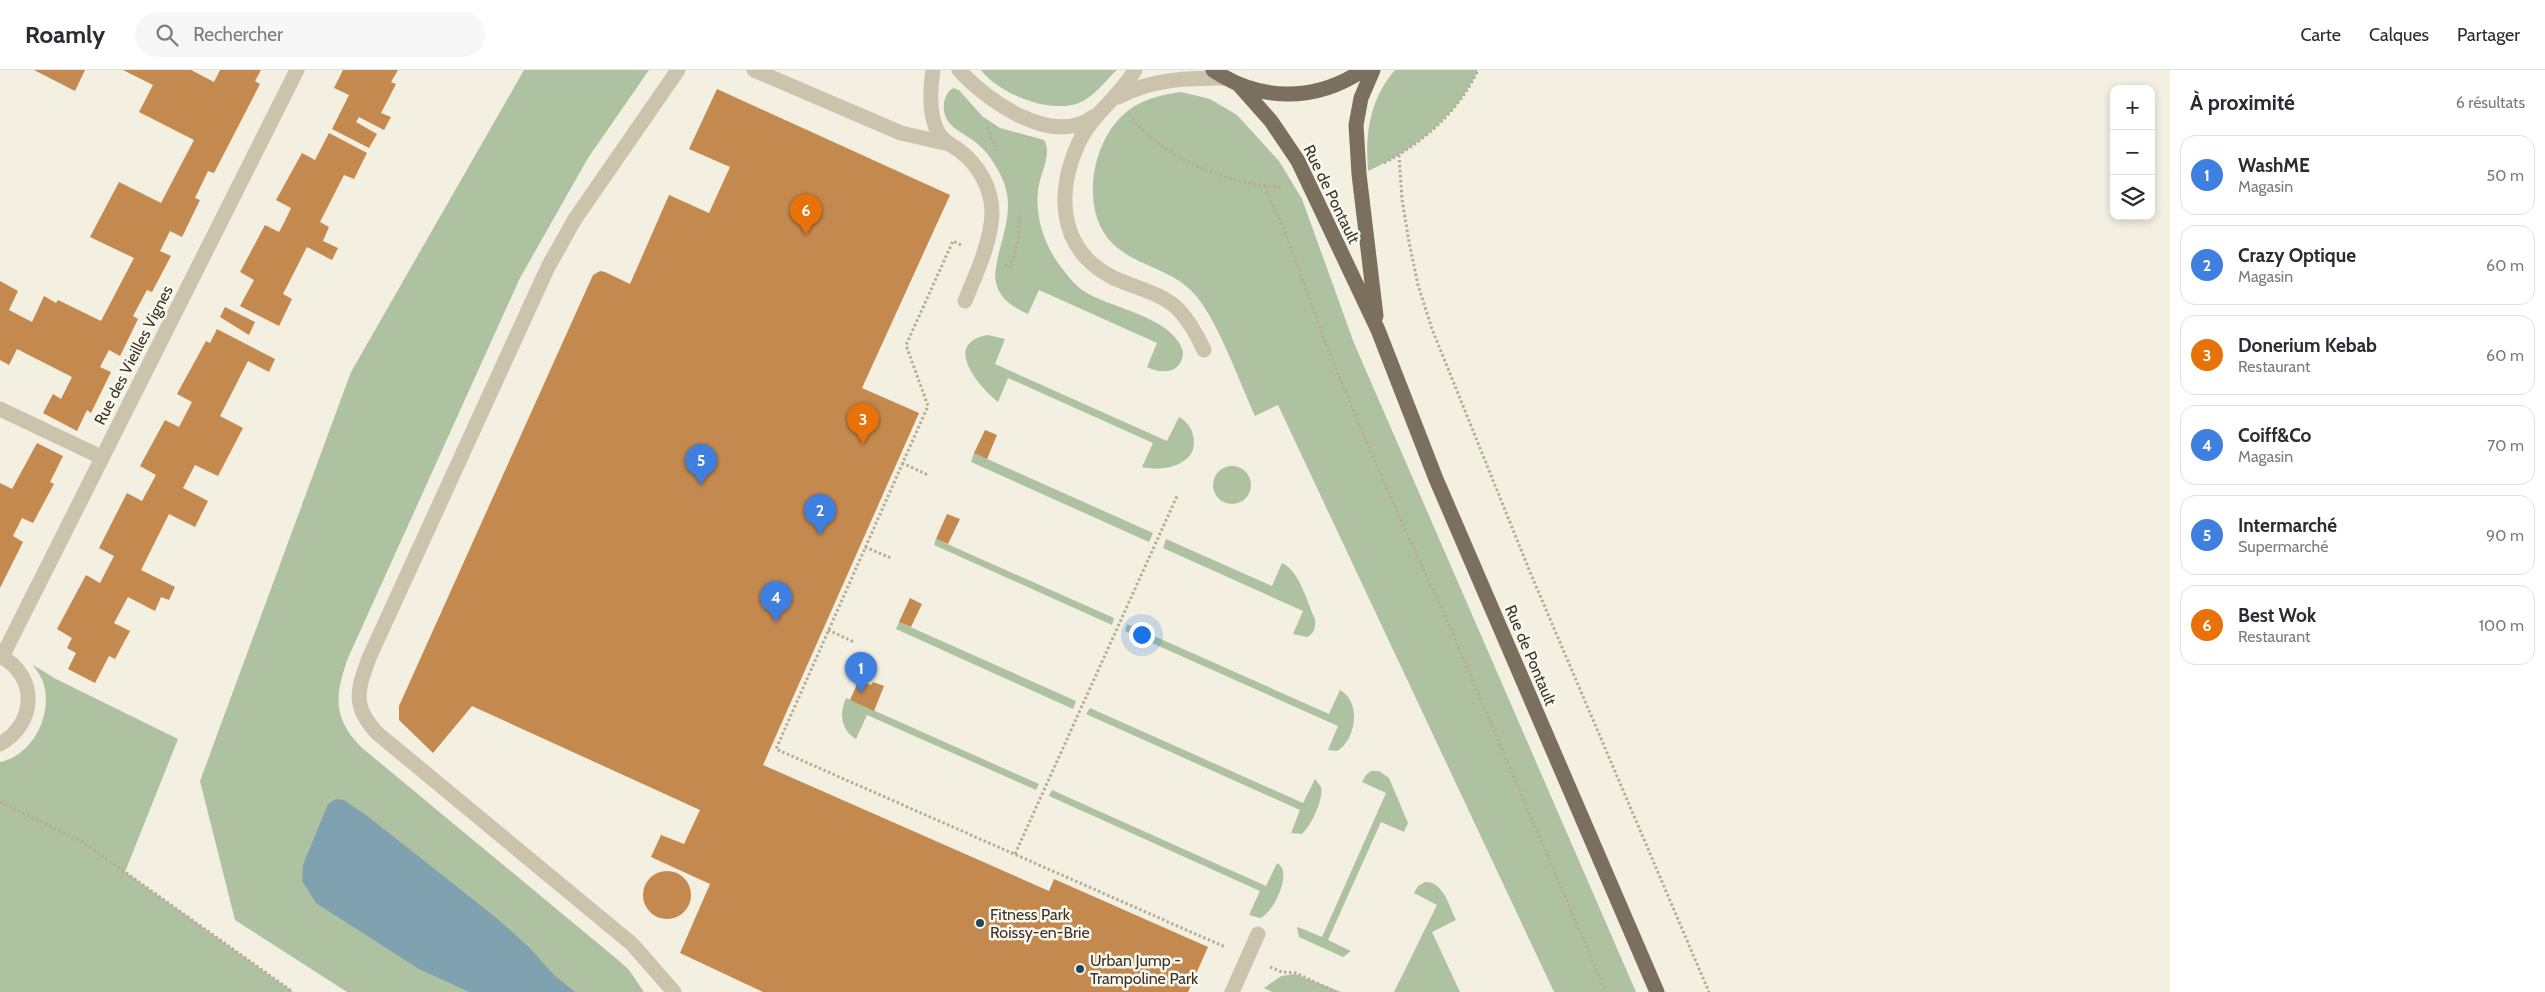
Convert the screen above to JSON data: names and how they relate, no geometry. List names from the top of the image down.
{
  "streets": {
    "main road": ["Rue de Pontault"],
    "street": ["Rue des Vieilles Vignes"]
  },
  "places": ["Fitness Park Roissy-en-Brie", "Urban Jump - Trampoline Park"],
  "page": {
    "header": "Roamly",
    "search": "Rechercher",
    "nav": ["Carte", "Calques", "Partager"],
    "heading": ["À proximité", "6 résultats"],
    "map_buttons": ["+", "−"],
    "list": [
      {
        "mark": "1",
        "name": "WashME",
        "note": "Magasin",
        "value": "50 m"
      },
      {
        "mark": "2",
        "name": "Crazy Optique",
        "note": "Magasin",
        "value": "60 m"
      },
      {
        "mark": "3",
        "name": "Donerium Kebab",
        "note": "Restaurant",
        "value": "60 m"
      },
      {
        "mark": "4",
        "name": "Coiff&Co",
        "note": "Magasin",
        "value": "70 m"
      },
      {
        "mark": "5",
        "name": "Intermarché",
        "note": "Supermarché",
        "value": "90 m"
      },
      {
        "mark": "6",
        "name": "Best Wok",
        "note": "Restaurant",
        "value": "100 m"
      }
    ],
    "pins": [
      "6",
      "3",
      "5",
      "2",
      "4",
      "1"
    ]
  }
}
